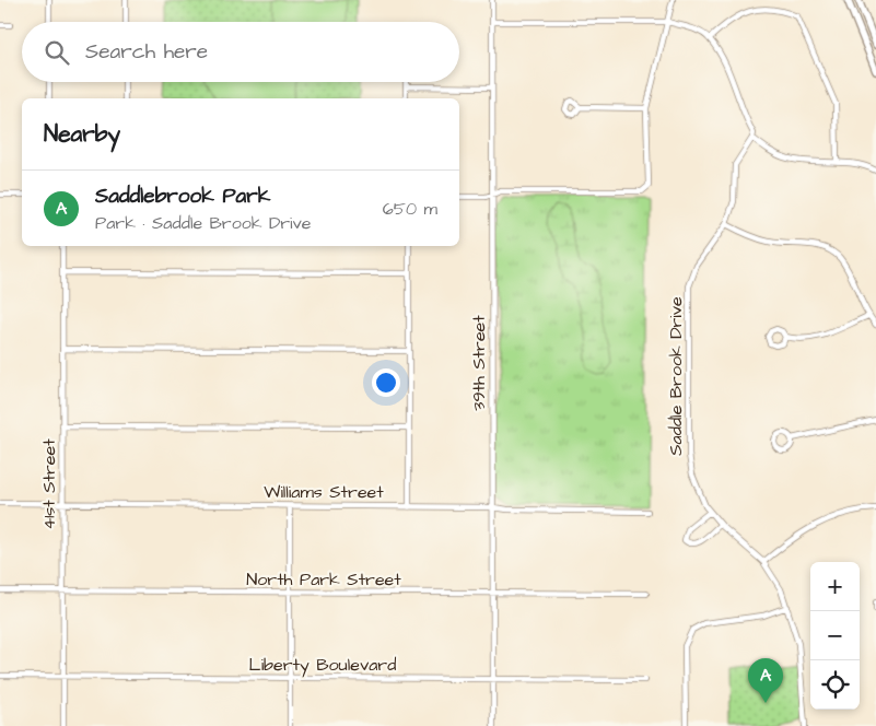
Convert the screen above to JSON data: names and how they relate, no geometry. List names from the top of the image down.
{
  "streets": {
    "street": [
      "39th Street",
      "Saddle Brook Drive",
      "41st Street",
      "Williams Street",
      "North Park Street",
      "Liberty Boulevard"
    ]
  },
  "crossings": [
    ["39th Street", "Williams Street"],
    ["39th Street", "North Park Street"],
    ["39th Street", "Liberty Boulevard"],
    ["41st Street", "Williams Street"],
    ["41st Street", "North Park Street"],
    ["41st Street", "Liberty Boulevard"]
  ],
  "page": {
    "search": "Search here",
    "heading": "Nearby",
    "list": [
      {
        "mark": "A",
        "name": "Saddlebrook Park",
        "note": "Park · Saddle Brook Drive",
        "value": "650 m"
      }
    ],
    "map_buttons": ["+", "−"],
    "pins": "A"
  }
}
